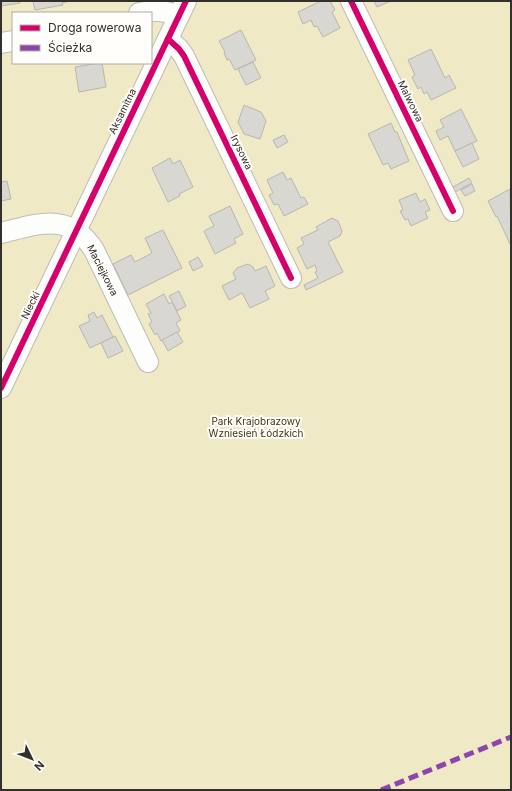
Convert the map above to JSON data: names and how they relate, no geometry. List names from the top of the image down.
{
  "streets": {
    "street": [
      "Malwowa",
      "Aksamitna",
      "Irysowa",
      "Maciejkowa",
      "Niecki"
    ]
  },
  "crossings": [
    ["Aksamitna", "Irysowa"],
    ["Aksamitna", "Maciejkowa"],
    ["Aksamitna", "Niecki"],
    ["Maciejkowa", "Niecki"]
  ],
  "parks": ["Park Krajobrazowy Wzniesień Łódzkich"],
  "legend": ["Droga rowerowa", "Ścieżka"],
  "north": "bottom right"
}
